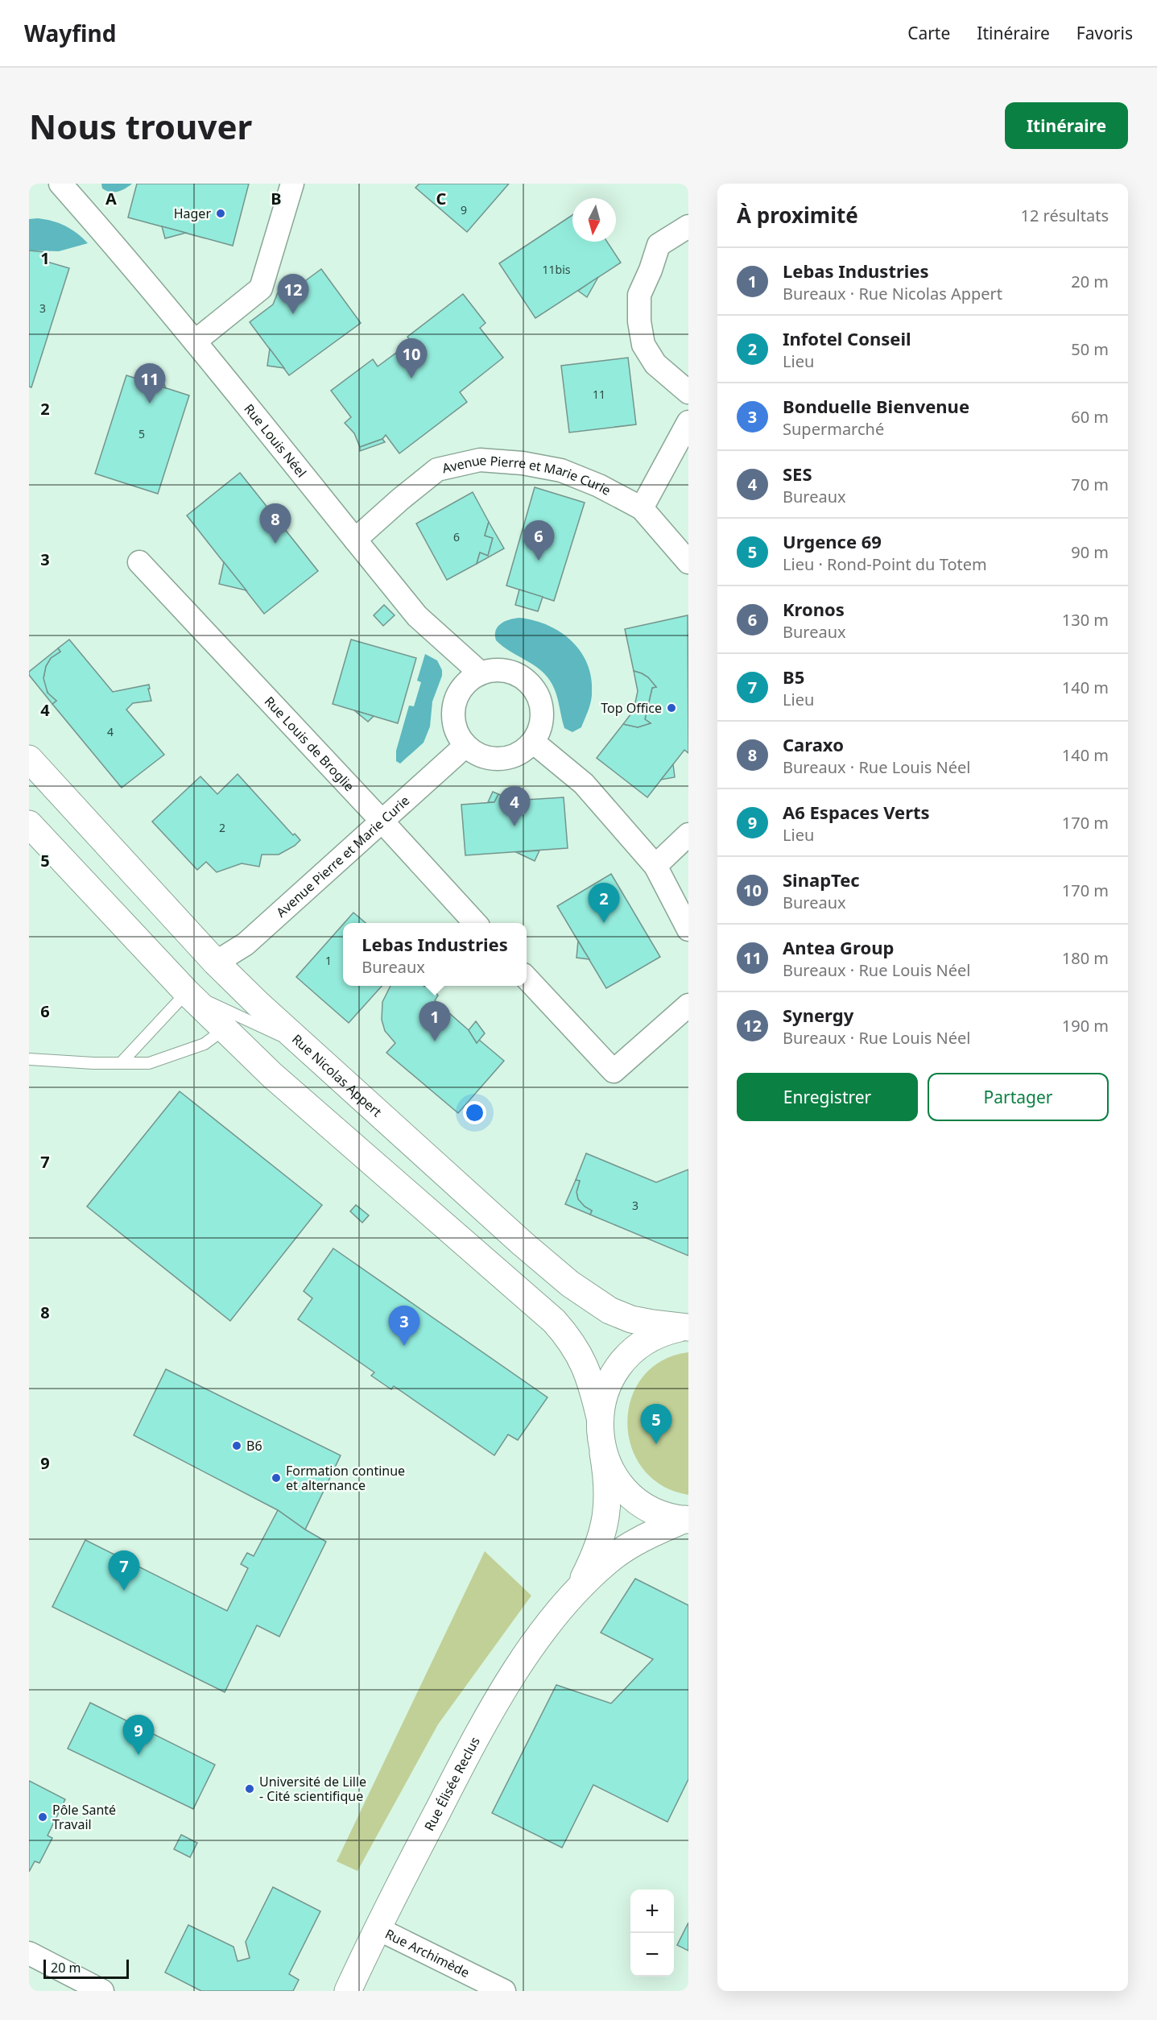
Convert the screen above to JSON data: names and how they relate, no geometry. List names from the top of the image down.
{
  "streets": {
    "main road": ["Rue Nicolas Appert", "Rue Élisée Reclus"],
    "street": [
      "Rue Louis Néel",
      "Avenue Pierre et Marie Curie",
      "Rue Louis de Broglie",
      "Rue Archimède"
    ]
  },
  "crossings": [
    ["Rue Louis Néel", "Avenue Pierre et Marie Curie"],
    ["Avenue Pierre et Marie Curie", "Rue Louis de Broglie"],
    ["Avenue Pierre et Marie Curie", "Rue Nicolas Appert"],
    ["Rue Élisée Reclus", "Rue Archimède"]
  ],
  "places": [
    "Hager",
    "Top Office",
    "B6",
    "Formation continue et alternance",
    "Université de Lille ‐ Cité scientifique",
    "Pôle Santé Travail"
  ],
  "house_numbers": [
    "9",
    "11bis",
    "3",
    "11",
    "5",
    "6",
    "4",
    "2",
    "1",
    "3"
  ],
  "scale_bar": "20 m",
  "north": "bottom",
  "page": {
    "header": "Wayfind",
    "nav": ["Carte", "Itinéraire", "Favoris"],
    "buttons": [
      "Itinéraire",
      ["Enregistrer", "Partager"]
    ],
    "title": "Nous trouver",
    "heading": ["À proximité", "12 résultats"],
    "list": [
      {
        "mark": "1",
        "name": "Lebas Industries",
        "note": "Bureaux · Rue Nicolas Appert",
        "value": "20 m"
      },
      {
        "mark": "2",
        "name": "Infotel Conseil",
        "note": "Lieu",
        "value": "50 m"
      },
      {
        "mark": "3",
        "name": "Bonduelle Bienvenue",
        "note": "Supermarché",
        "value": "60 m"
      },
      {
        "mark": "4",
        "name": "SES",
        "note": "Bureaux",
        "value": "70 m"
      },
      {
        "mark": "5",
        "name": "Urgence 69",
        "note": "Lieu · Rond-Point du Totem",
        "value": "90 m"
      },
      {
        "mark": "6",
        "name": "Kronos",
        "note": "Bureaux",
        "value": "130 m"
      },
      {
        "mark": "7",
        "name": "B5",
        "note": "Lieu",
        "value": "140 m"
      },
      {
        "mark": "8",
        "name": "Caraxo",
        "note": "Bureaux · Rue Louis Néel",
        "value": "140 m"
      },
      {
        "mark": "9",
        "name": "A6 Espaces Verts",
        "note": "Lieu",
        "value": "170 m"
      },
      {
        "mark": "10",
        "name": "SinapTec",
        "note": "Bureaux",
        "value": "170 m"
      },
      {
        "mark": "11",
        "name": "Antea Group",
        "note": "Bureaux · Rue Louis Néel",
        "value": "180 m"
      },
      {
        "mark": "12",
        "name": "Synergy",
        "note": "Bureaux · Rue Louis Néel",
        "value": "190 m"
      }
    ],
    "pins": [
      "12",
      "10",
      "11",
      "8",
      "6",
      "4",
      "2",
      "1",
      "3",
      "5",
      "7",
      "9"
    ],
    "popup": ["Lebas Industries", "Bureaux"],
    "map_buttons": ["+", "−"],
    "scale": "20 m"
  },
  "grid": {
    "columns": ["A", "B", "C"],
    "rows": [
      "1",
      "2",
      "3",
      "4",
      "5",
      "6",
      "7",
      "8",
      "9"
    ]
  }
}
